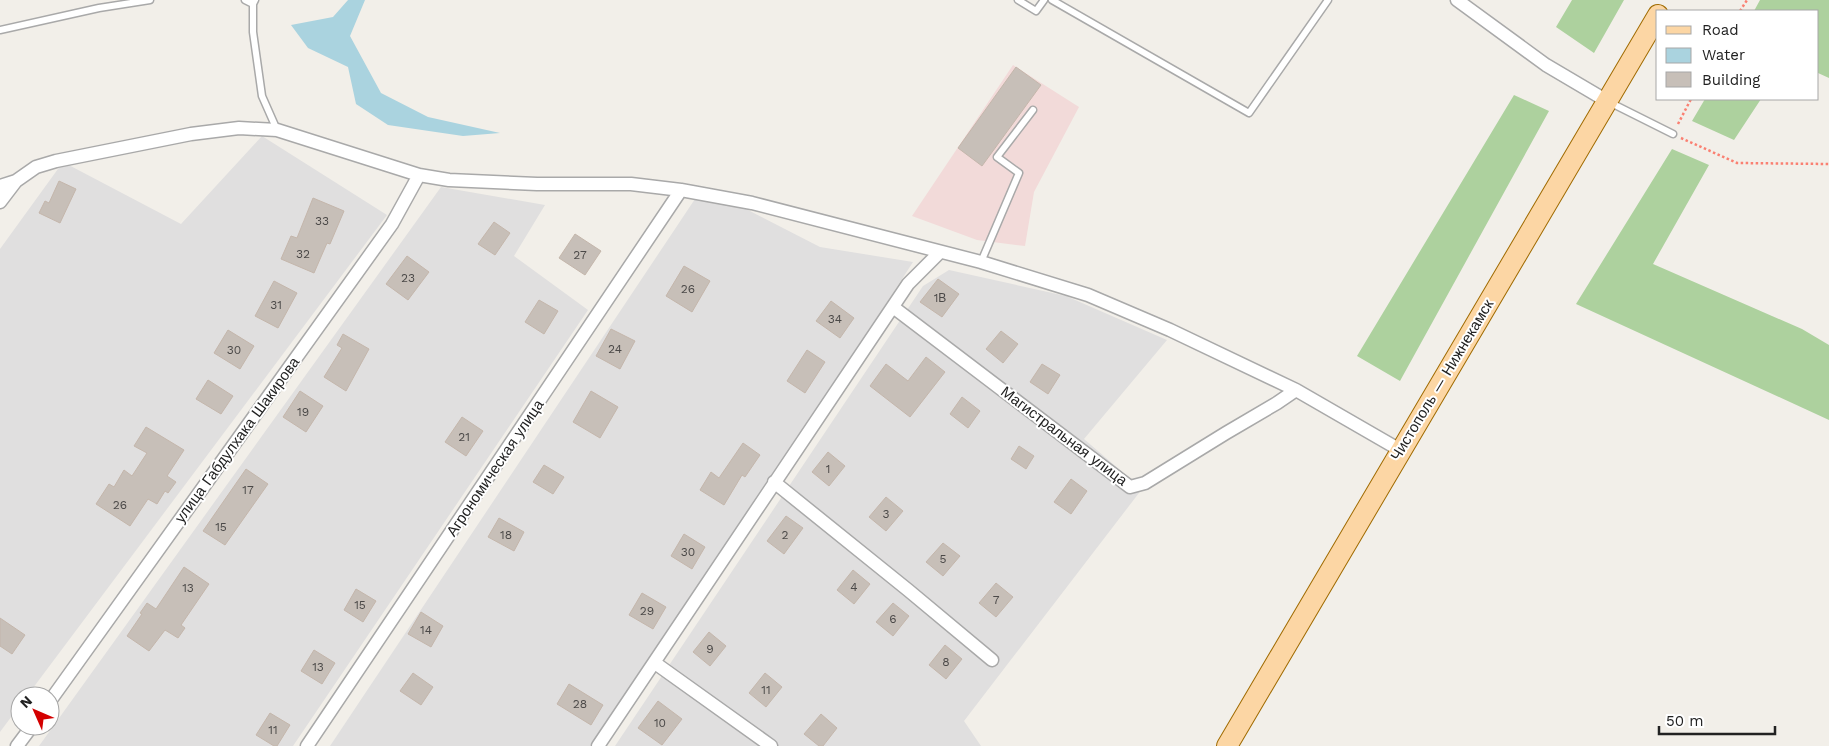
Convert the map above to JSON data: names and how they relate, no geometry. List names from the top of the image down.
{
  "streets": {
    "main road": ["Чистополь — Нижнекамск"],
    "street": ["Магистральная улица", "улица Габдулхака Шакирова", "Агрономическая улица"]
  },
  "house_numbers": [
    "33",
    "32",
    "27",
    "23",
    "26",
    "1В",
    "31",
    "34",
    "24",
    "30",
    "19",
    "21",
    "1",
    "17",
    "26",
    "3",
    "15",
    "18",
    "2",
    "30",
    "5",
    "4",
    "13",
    "7",
    "15",
    "29",
    "6",
    "14",
    "9",
    "8",
    "13",
    "11",
    "28",
    "10",
    "11"
  ],
  "legend": ["Road", "Water", "Building"],
  "scale_bar": "50 m",
  "north": "top left"
}
